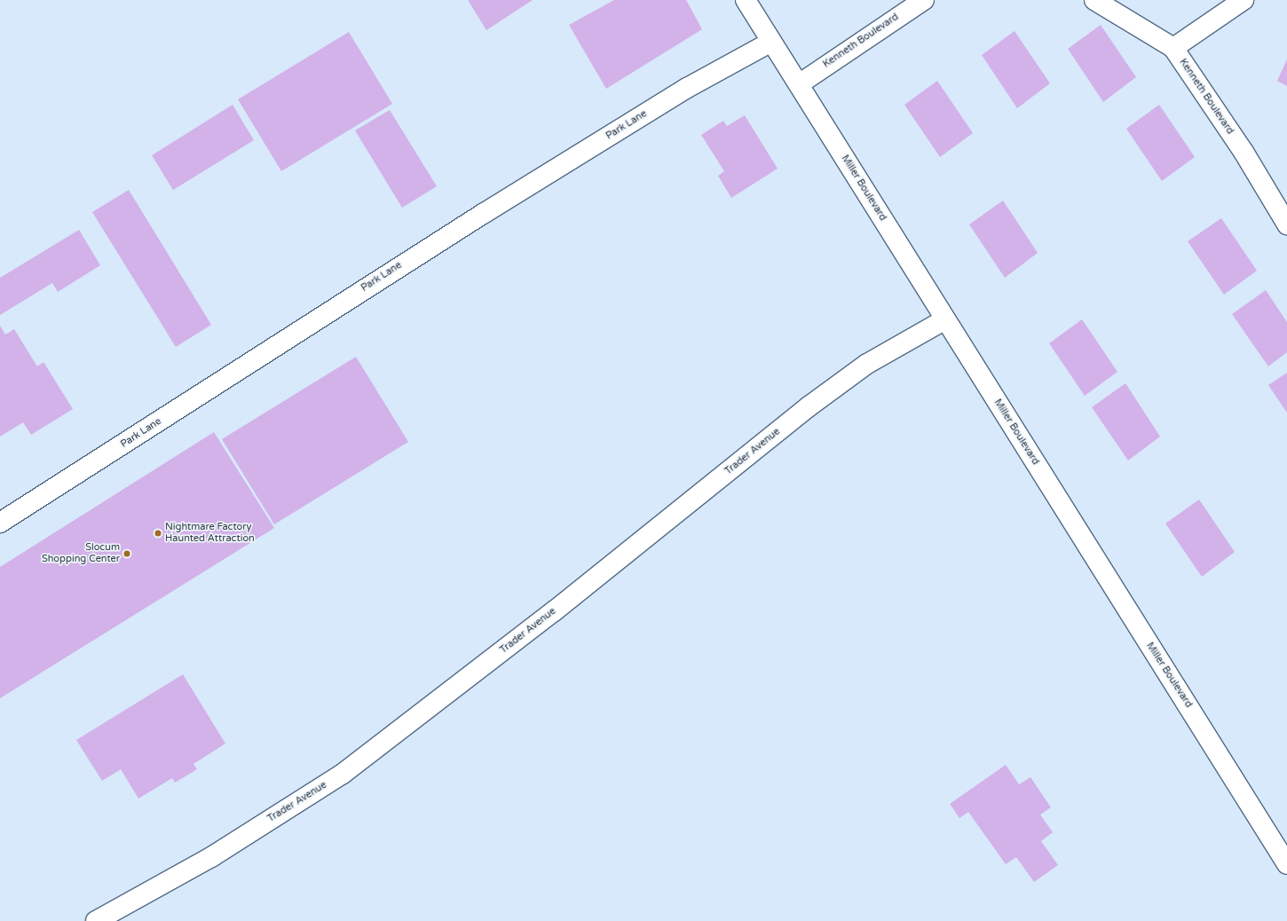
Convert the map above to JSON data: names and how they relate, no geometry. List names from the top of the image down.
{
  "streets": {
    "street": [
      "Kenneth Boulevard",
      "Park Lane",
      "Miller Boulevard",
      "Trader Avenue"
    ]
  },
  "crossings": [
    ["Kenneth Boulevard", "Miller Boulevard"],
    ["Park Lane", "Miller Boulevard"],
    ["Miller Boulevard", "Trader Avenue"]
  ],
  "places": ["Nightmare Factory Haunted Attraction", "Slocum Shopping Center"]
}
